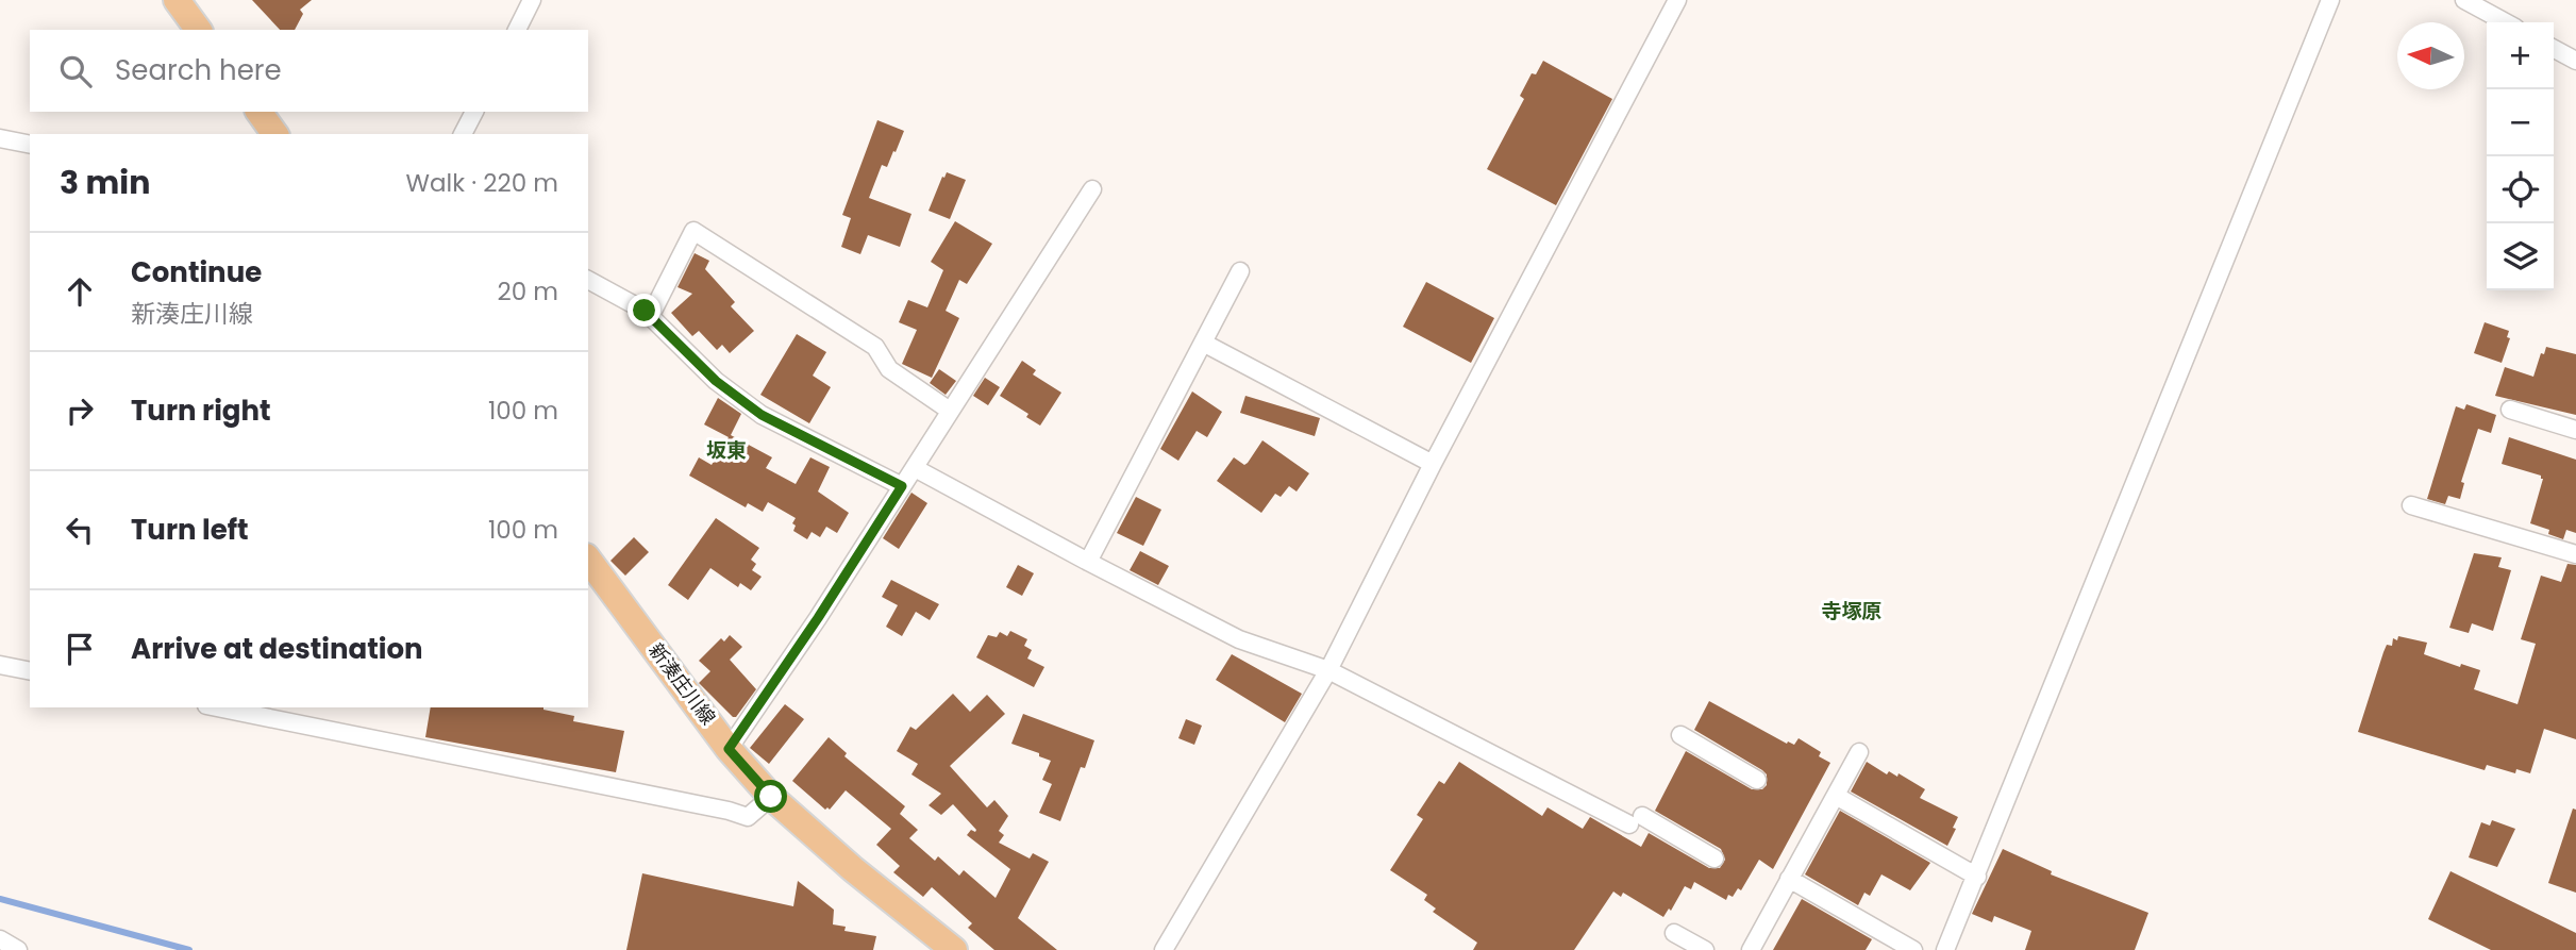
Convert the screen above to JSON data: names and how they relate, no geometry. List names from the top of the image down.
{
  "streets": {
    "main road": ["新湊庄川線"]
  },
  "districts": ["坂東", "寺塚原"],
  "north": "left",
  "page": {
    "map_buttons": ["+", "−"],
    "search": "Search here",
    "heading": ["3 min", "Walk · 220 m"],
    "list": [
      ["Continue", "新湊庄川線", "20 m"],
      ["Turn right", "100 m"],
      ["Turn left", "100 m"],
      "Arrive at destination"
    ]
  }
}
